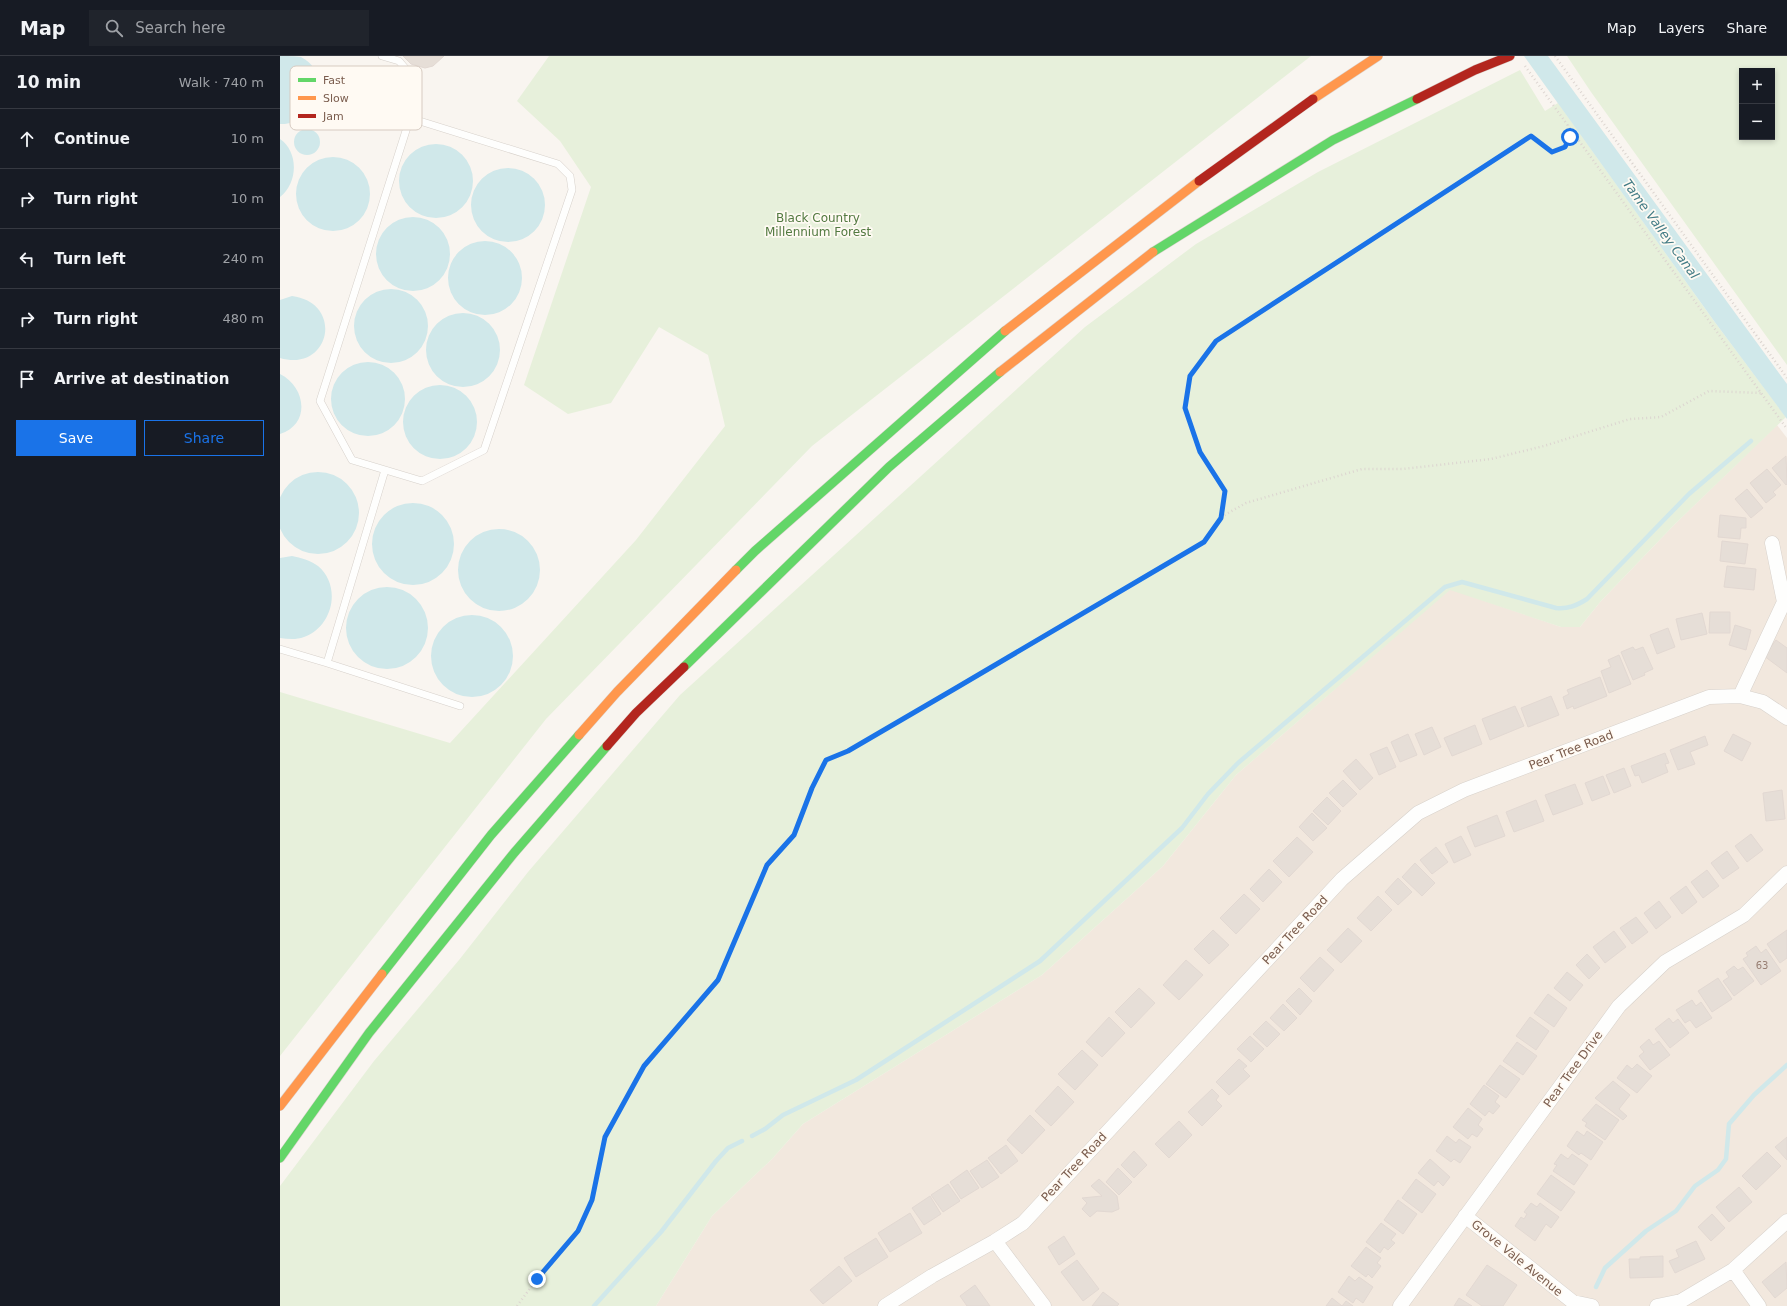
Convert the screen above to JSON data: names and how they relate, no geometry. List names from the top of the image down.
{
  "streets": {
    "street": ["Pear Tree Road", "Pear Tree Drive", "Grove Vale Avenue"]
  },
  "crossings": [
    ["Pear Tree Drive", "Grove Vale Avenue"]
  ],
  "water": ["Tame Valley Canal"],
  "parks": ["Black Country Millennium Forest"],
  "house_numbers": ["63"],
  "legend": ["Fast", "Slow", "Jam"],
  "page": {
    "header": "Map",
    "search": "Search here",
    "nav": ["Map", "Layers", "Share"],
    "heading": ["10 min", "Walk · 740 m"],
    "map_buttons": ["+", "−"],
    "list": [
      ["Continue", "10 m"],
      ["Turn right", "10 m"],
      ["Turn left", "240 m"],
      ["Turn right", "480 m"],
      "Arrive at destination"
    ],
    "buttons": ["Save", "Share"]
  }
}
